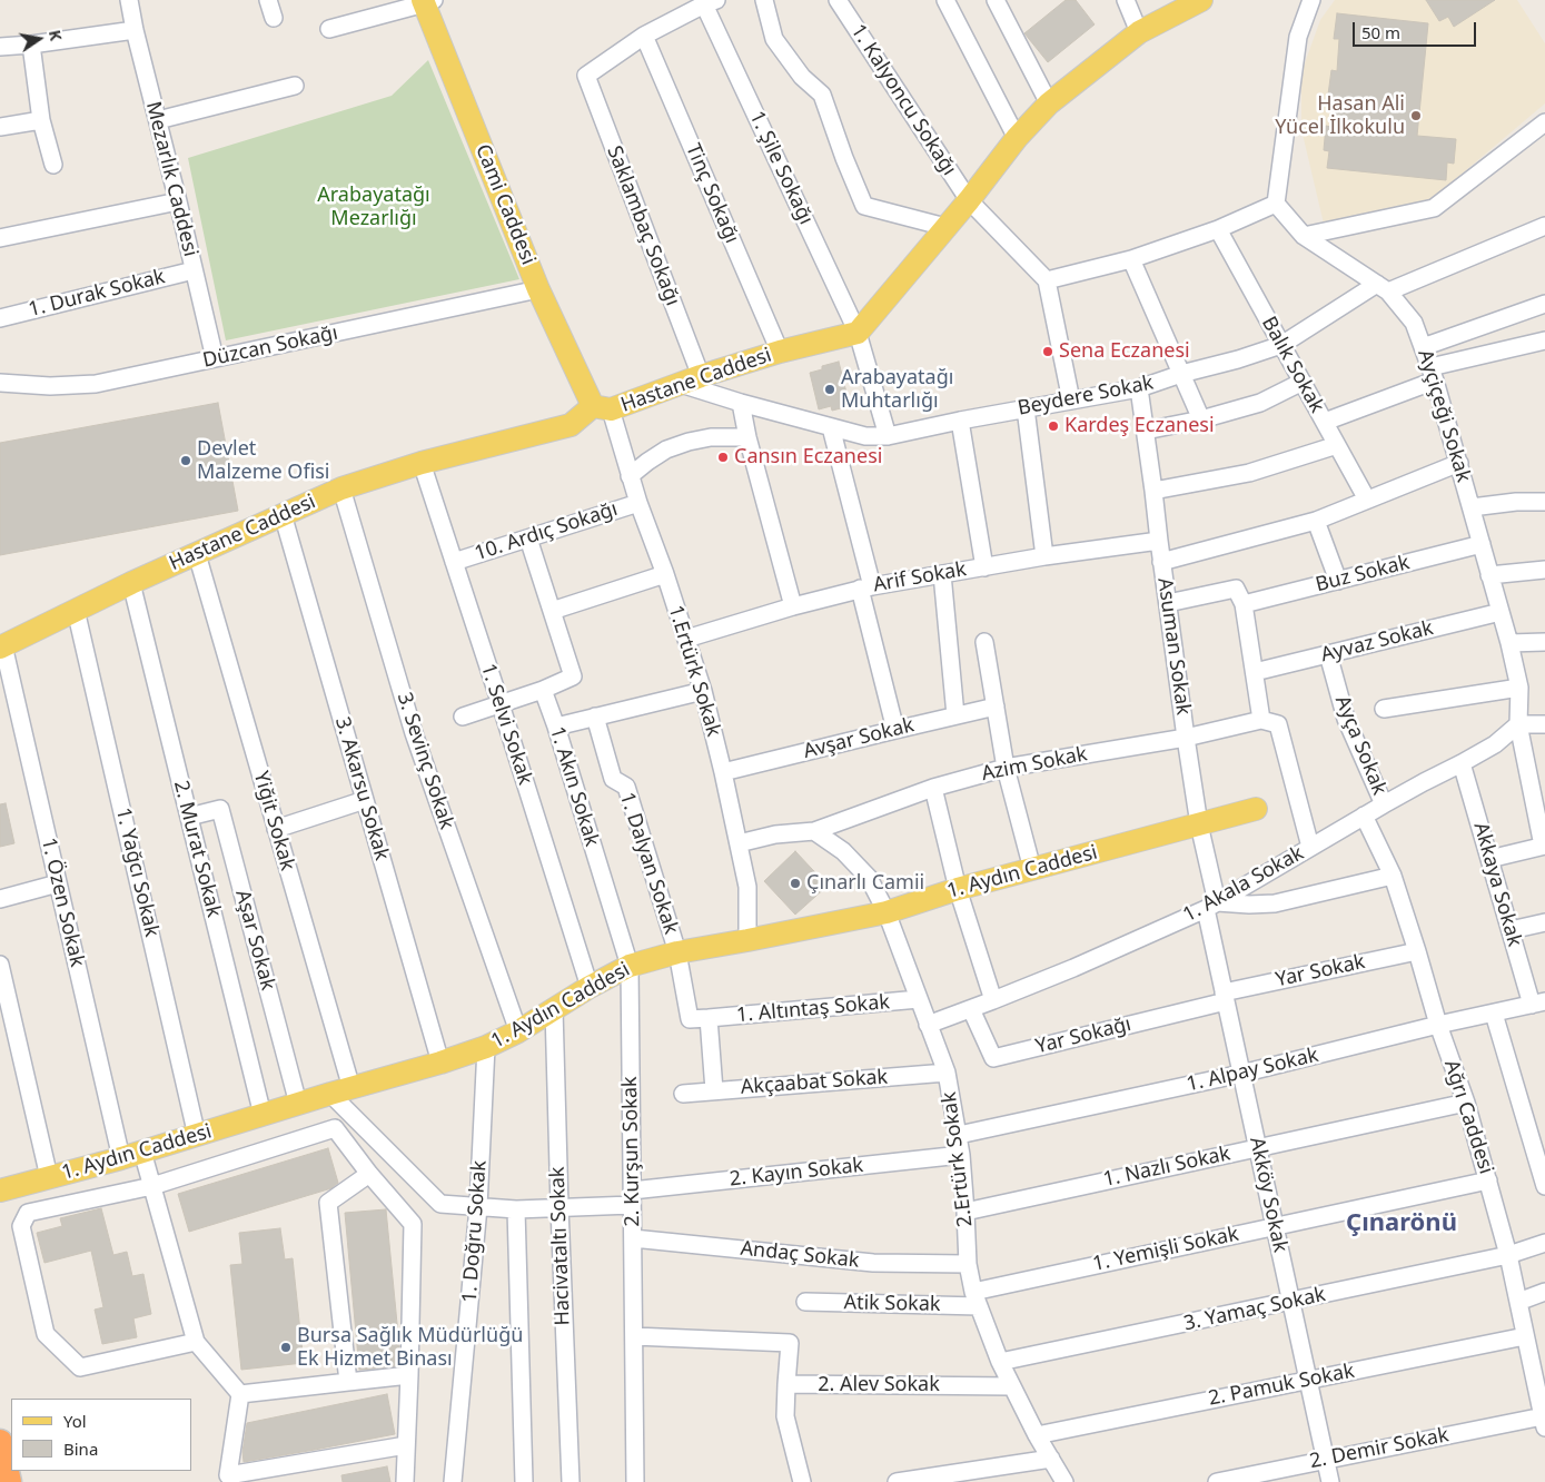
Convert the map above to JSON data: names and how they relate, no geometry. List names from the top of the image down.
{
  "streets": {
    "main road": ["Cami Caddesi", "Hastane Caddesi", "1. Aydın Caddesi"],
    "street": [
      "1. Kalyoncu Sokağı",
      "1. Şile Sokağı",
      "Mezarlık Caddesi",
      "Tinç Sokağı",
      "Saklambaç Sokağı",
      "1. Durak Sokak",
      "Düzcan Sokağı",
      "Balık Sokak",
      "Beydere Sokak",
      "Ayçiçeği Sokak",
      "10. Ardıç Sokağı",
      "Buz Sokak",
      "Arif Sokak",
      "Ayvaz Sokak",
      "Asuman Sokak",
      "1.Ertürk Sokak",
      "1. Selvi Sokak",
      "Avşar Sokak",
      "Ayça Sokak",
      "3. Sevinç Sokak",
      "Azim Sokak",
      "1. Akın Sokak",
      "3. Akarsu Sokak",
      "Yiğit Sokak",
      "2. Murat Sokak",
      "1. Dalyan Sokak",
      "1. Yağcı Sokak",
      "1. Akala Sokak",
      "Akkaya Sokak",
      "1. Özen Sokak",
      "Aşar Sokak",
      "Yar Sokak",
      "1. Altıntaş Sokak",
      "Yar Sokağı",
      "1. Alpay Sokak",
      "Akçaabat Sokak",
      "Ağrı Caddesi",
      "2. Kurşun Sokak",
      "2.Ertürk Sokak",
      "1. Nazlı Sokak",
      "2. Kayın Sokak",
      "Akköy Sokak",
      "1. Doğru Sokak",
      "Hacivataltı Sokak",
      "1. Yemişli Sokak",
      "Andaç Sokak",
      "Atik Sokak",
      "3. Yamaç Sokak",
      "2. Alev Sokak",
      "2. Pamuk Sokak",
      "2. Demir Sokak"
    ]
  },
  "crossings": [
    ["1. Şile Sokağı", "Hastane Caddesi"],
    ["1. Şile Sokağı", "Beydere Sokak"],
    ["Mezarlık Caddesi", "1. Durak Sokak"],
    ["Mezarlık Caddesi", "Düzcan Sokağı"],
    ["Tinç Sokağı", "Saklambaç Sokağı"],
    ["Tinç Sokağı", "Hastane Caddesi"],
    ["Cami Caddesi", "Düzcan Sokağı"],
    ["Cami Caddesi", "Hastane Caddesi"],
    ["Cami Caddesi", "1.Ertürk Sokak"],
    ["Saklambaç Sokağı", "Hastane Caddesi"],
    ["Saklambaç Sokağı", "Beydere Sokak"],
    ["Balık Sokak", "Beydere Sokak"],
    ["Hastane Caddesi", "Beydere Sokak"],
    ["Hastane Caddesi", "1.Ertürk Sokak"],
    ["Hastane Caddesi", "1. Selvi Sokak"],
    ["Hastane Caddesi", "3. Sevinç Sokak"],
    ["Hastane Caddesi", "3. Akarsu Sokak"],
    ["Hastane Caddesi", "Yiğit Sokak"],
    ["Hastane Caddesi", "2. Murat Sokak"],
    ["Hastane Caddesi", "1. Yağcı Sokak"],
    ["Hastane Caddesi", "1. Özen Sokak"],
    ["Beydere Sokak", "Ayçiçeği Sokak"],
    ["Beydere Sokak", "Asuman Sokak"],
    ["Ayçiçeği Sokak", "Buz Sokak"],
    ["Ayçiçeği Sokak", "Ayvaz Sokak"],
    ["Ayçiçeği Sokak", "1. Akala Sokak"],
    ["10. Ardıç Sokağı", "1.Ertürk Sokak"],
    ["10. Ardıç Sokağı", "1. Selvi Sokak"],
    ["Arif Sokak", "Asuman Sokak"],
    ["Arif Sokak", "1.Ertürk Sokak"],
    ["Ayvaz Sokak", "Ayça Sokak"],
    ["Asuman Sokak", "Azim Sokak"],
    ["Asuman Sokak", "1. Aydın Caddesi"],
    ["Asuman Sokak", "1. Akala Sokak"],
    ["Asuman Sokak", "Akköy Sokak"],
    ["1.Ertürk Sokak", "Avşar Sokak"],
    ["1.Ertürk Sokak", "1. Aydın Caddesi"],
    ["1. Selvi Sokak", "1. Aydın Caddesi"],
    ["Ayça Sokak", "1. Akala Sokak"],
    ["3. Sevinç Sokak", "1. Aydın Caddesi"],
    ["Azim Sokak", "2.Ertürk Sokak"],
    ["1. Akın Sokak", "1. Aydın Caddesi"],
    ["1. Akın Sokak", "2. Kurşun Sokak"],
    ["3. Akarsu Sokak", "1. Aydın Caddesi"],
    ["Yiğit Sokak", "1. Aydın Caddesi"],
    ["Yiğit Sokak", "2. Kayın Sokak"],
    ["2. Murat Sokak", "1. Aydın Caddesi"],
    ["2. Murat Sokak", "Aşar Sokak"],
    ["1. Dalyan Sokak", "1. Aydın Caddesi"],
    ["1. Dalyan Sokak", "1. Altıntaş Sokak"],
    ["1. Yağcı Sokak", "1. Aydın Caddesi"],
    ["1. Aydın Caddesi", "1. Özen Sokak"],
    ["1. Aydın Caddesi", "Aşar Sokak"],
    ["1. Aydın Caddesi", "2. Kurşun Sokak"],
    ["1. Aydın Caddesi", "2.Ertürk Sokak"],
    ["1. Aydın Caddesi", "2. Kayın Sokak"],
    ["1. Aydın Caddesi", "1. Doğru Sokak"],
    ["1. Aydın Caddesi", "Hacivataltı Sokak"],
    ["1. Akala Sokak", "Akkaya Sokak"],
    ["1. Akala Sokak", "Yar Sokağı"],
    ["1. Akala Sokak", "Ağrı Caddesi"],
    ["1. Akala Sokak", "2.Ertürk Sokak"],
    ["1. Akala Sokak", "Akköy Sokak"],
    ["Akkaya Sokak", "1. Alpay Sokak"],
    ["Yar Sokak", "Yar Sokağı"],
    ["Yar Sokak", "Ağrı Caddesi"],
    ["Yar Sokak", "Akköy Sokak"],
    ["1. Altıntaş Sokak", "2.Ertürk Sokak"],
    ["Yar Sokağı", "Akköy Sokak"],
    ["1. Alpay Sokak", "Ağrı Caddesi"],
    ["1. Alpay Sokak", "2.Ertürk Sokak"],
    ["1. Alpay Sokak", "Akköy Sokak"],
    ["Akçaabat Sokak", "2.Ertürk Sokak"],
    ["Ağrı Caddesi", "1. Nazlı Sokak"],
    ["Ağrı Caddesi", "1. Yemişli Sokak"],
    ["Ağrı Caddesi", "3. Yamaç Sokak"],
    ["Ağrı Caddesi", "2. Pamuk Sokak"],
    ["Ağrı Caddesi", "2. Demir Sokak"],
    ["2. Kurşun Sokak", "2. Kayın Sokak"],
    ["2. Kurşun Sokak", "Andaç Sokak"],
    ["2.Ertürk Sokak", "1. Nazlı Sokak"],
    ["2.Ertürk Sokak", "2. Kayın Sokak"],
    ["2.Ertürk Sokak", "1. Yemişli Sokak"],
    ["2.Ertürk Sokak", "Andaç Sokak"],
    ["2.Ertürk Sokak", "Atik Sokak"],
    ["2.Ertürk Sokak", "3. Yamaç Sokak"],
    ["2.Ertürk Sokak", "2. Alev Sokak"],
    ["2.Ertürk Sokak", "2. Pamuk Sokak"],
    ["1. Nazlı Sokak", "Akköy Sokak"],
    ["2. Kayın Sokak", "1. Doğru Sokak"],
    ["2. Kayın Sokak", "Hacivataltı Sokak"],
    ["Akköy Sokak", "1. Yemişli Sokak"],
    ["Akköy Sokak", "3. Yamaç Sokak"],
    ["Akköy Sokak", "2. Pamuk Sokak"],
    ["Akköy Sokak", "2. Demir Sokak"],
    ["1. Yemişli Sokak", "Atik Sokak"]
  ],
  "districts": ["Çınarönü"],
  "parks": ["Arabayatağı Mezarlığı"],
  "places": [
    "Hasan Ali Yücel İlkokulu",
    "Sena Eczanesi",
    "Arabayatağı Muhtarlığı",
    "Kardeş Eczanesi",
    "Cansın Eczanesi",
    "Devlet Malzeme Ofisi",
    "Çınarlı Camii",
    "Bursa Sağlık Müdürlüğü Ek Hizmet Binası"
  ],
  "legend": ["Yol", "Bina"],
  "scale_bar": "50 m",
  "north": "right"
}
